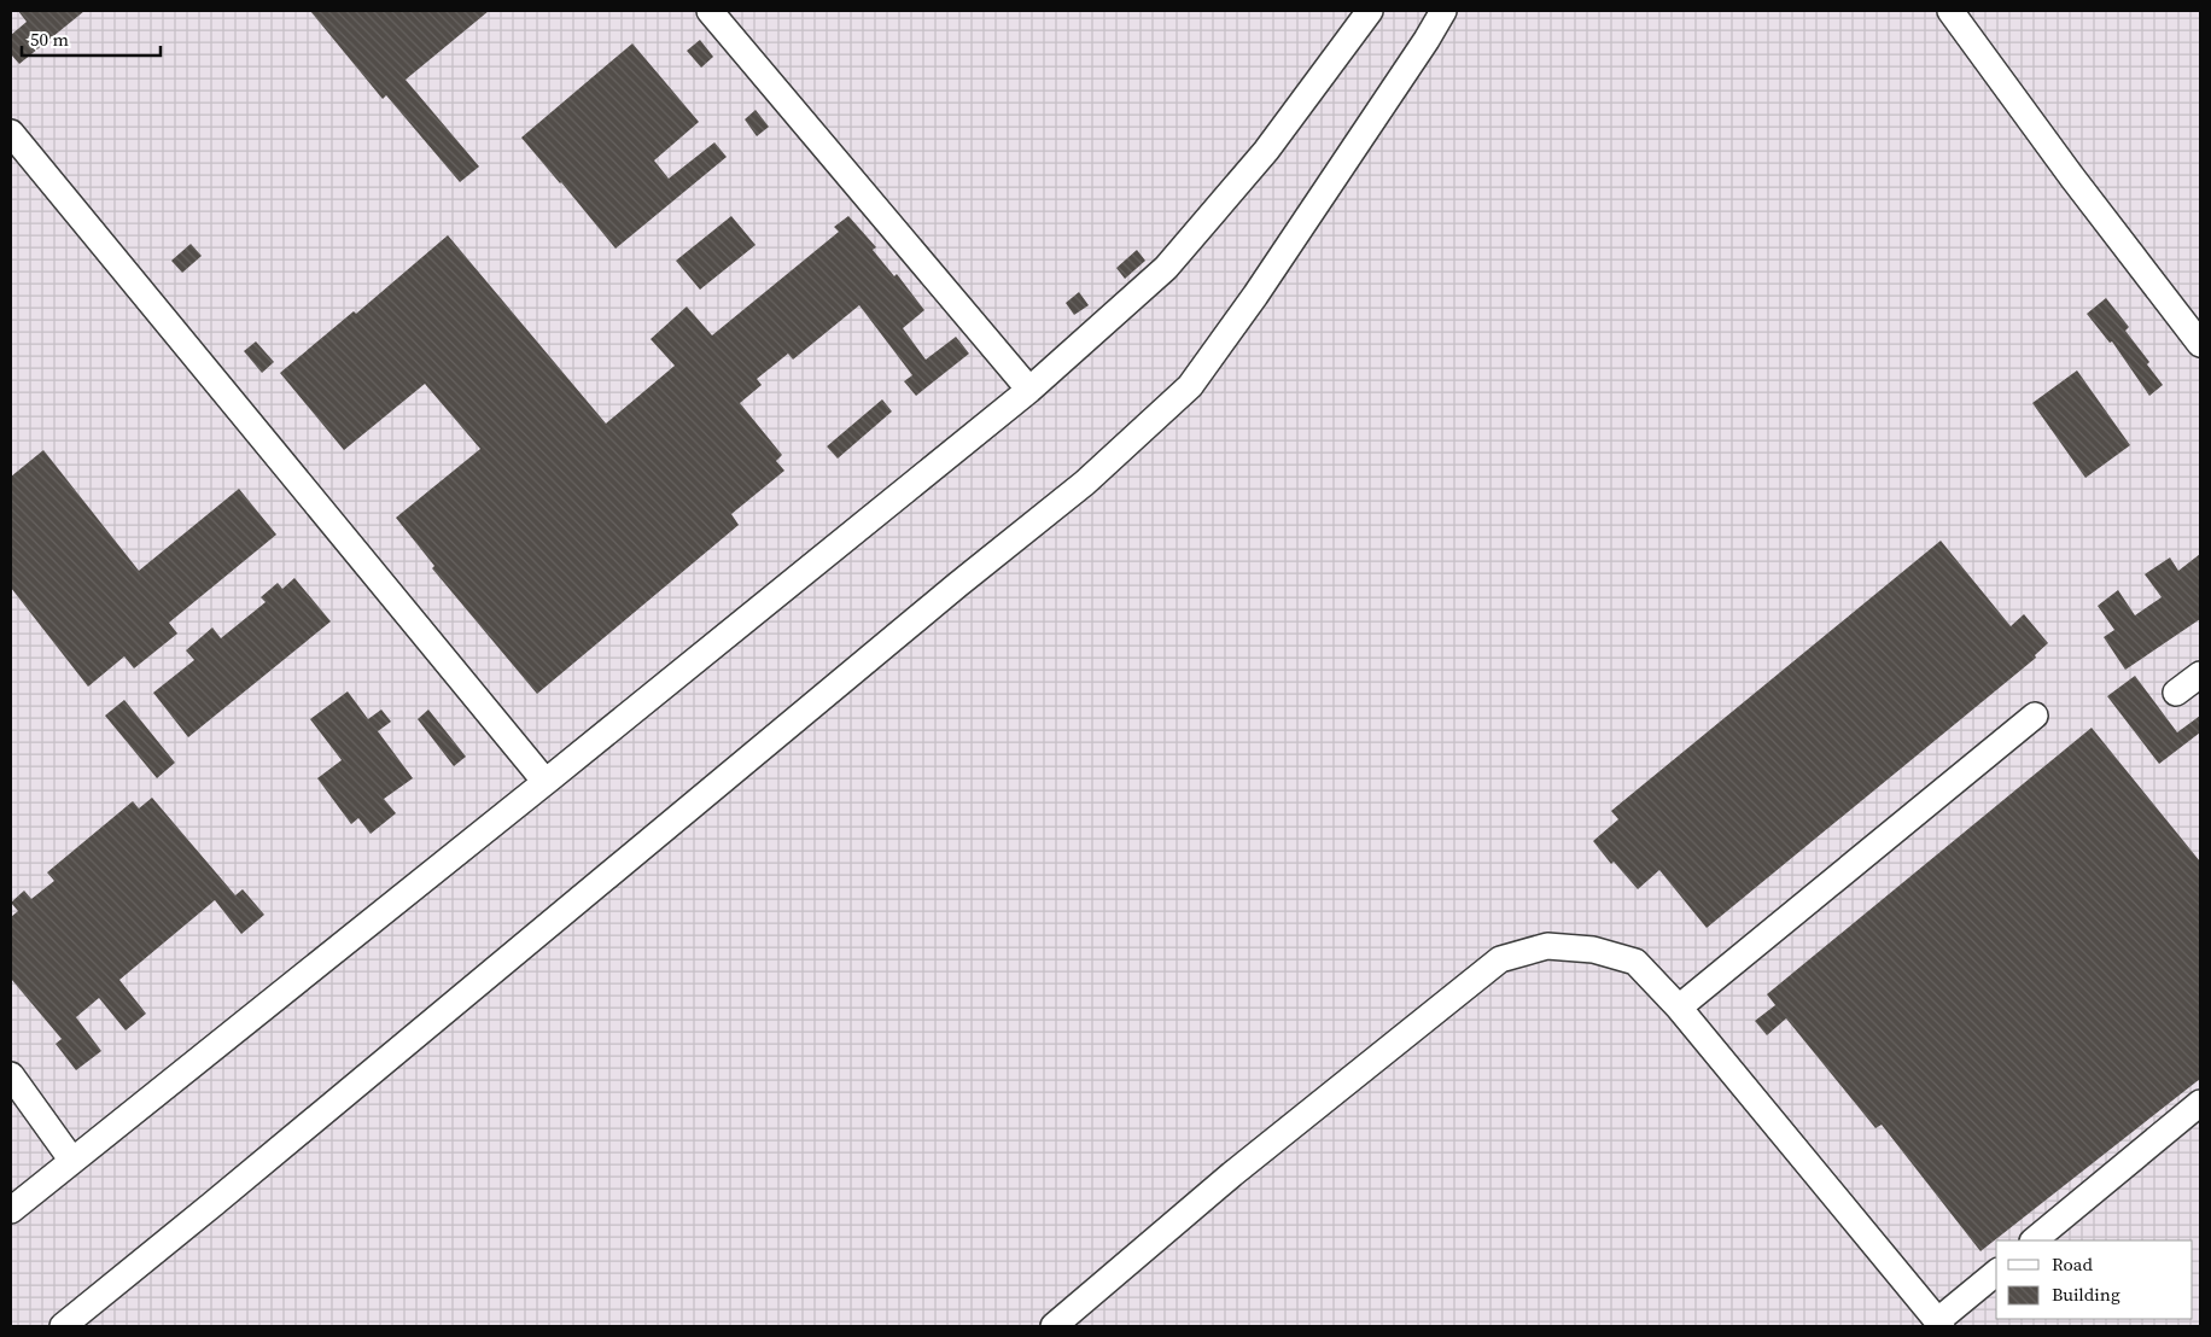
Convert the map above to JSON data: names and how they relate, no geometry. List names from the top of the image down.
{
  "legend": ["Road", "Building"],
  "scale_bar": "50 m"
}
